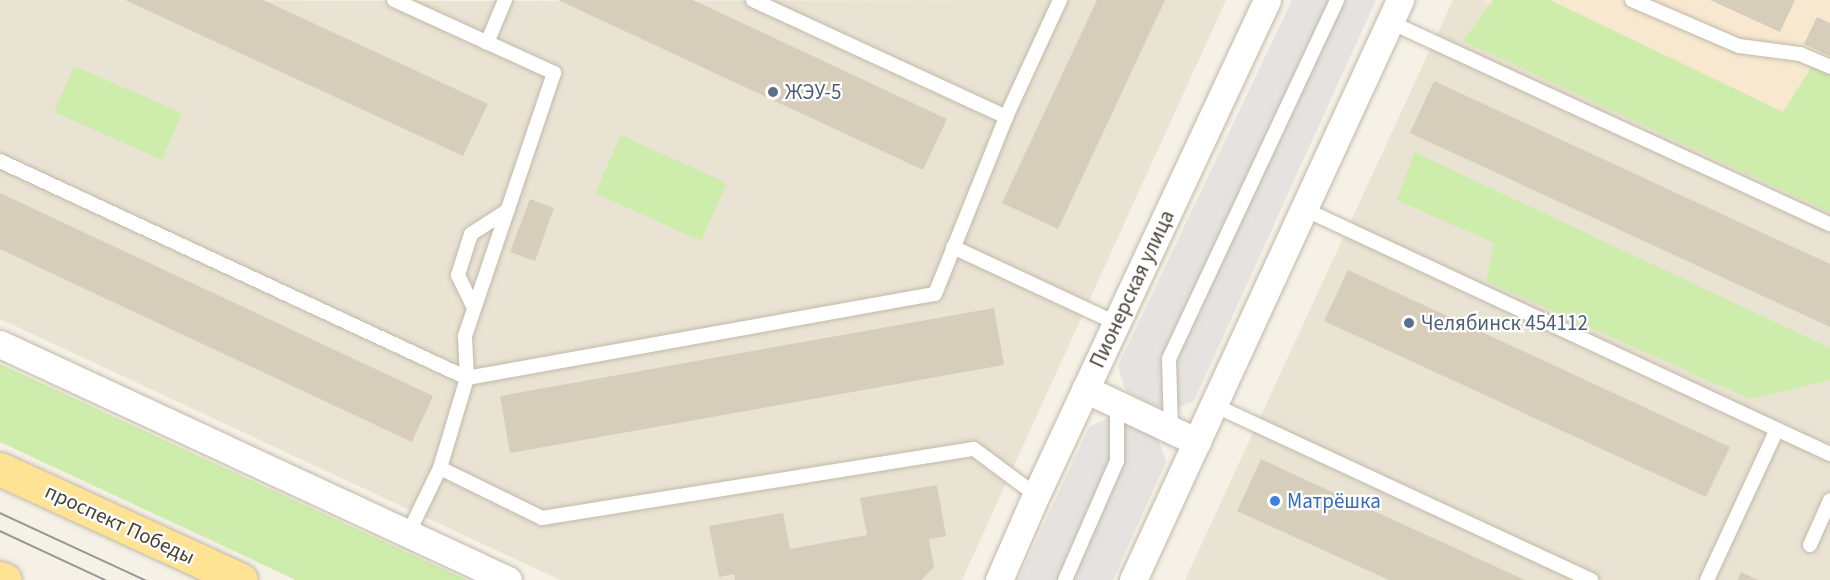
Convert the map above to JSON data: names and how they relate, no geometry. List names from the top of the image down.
{
  "streets": {
    "main road": ["проспект Победы"],
    "street": ["Пионерская улица"]
  },
  "places": ["ЖЭУ-5", "Челябинск 454112", "Матрёшка"]
}
